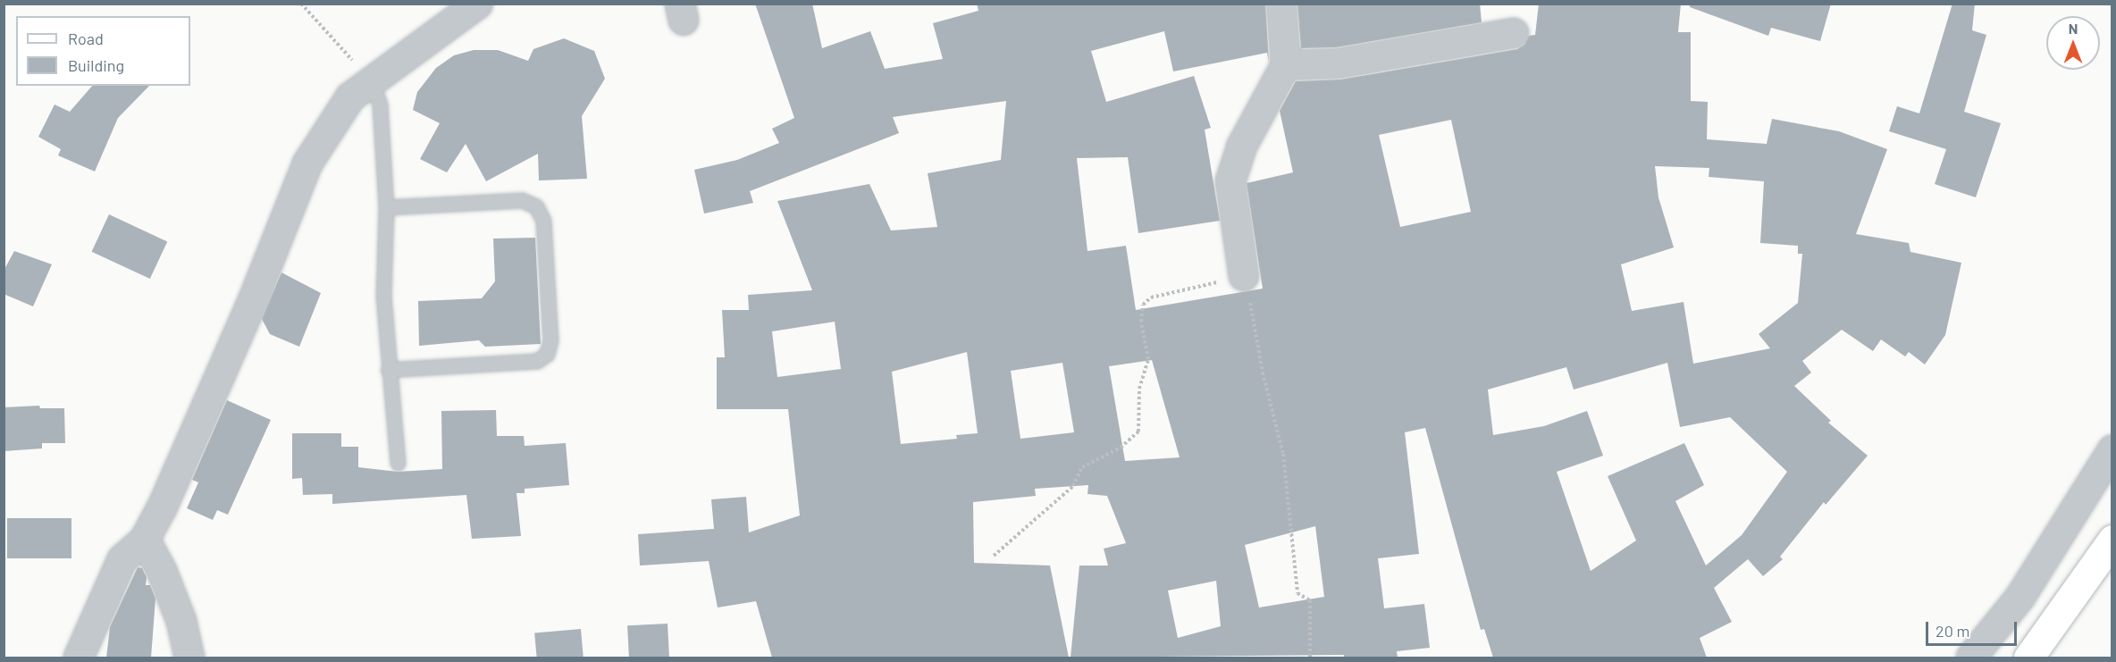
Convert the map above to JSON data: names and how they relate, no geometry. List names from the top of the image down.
{
  "legend": ["Road", "Building"],
  "scale_bar": "20 m",
  "north": "top"
}
